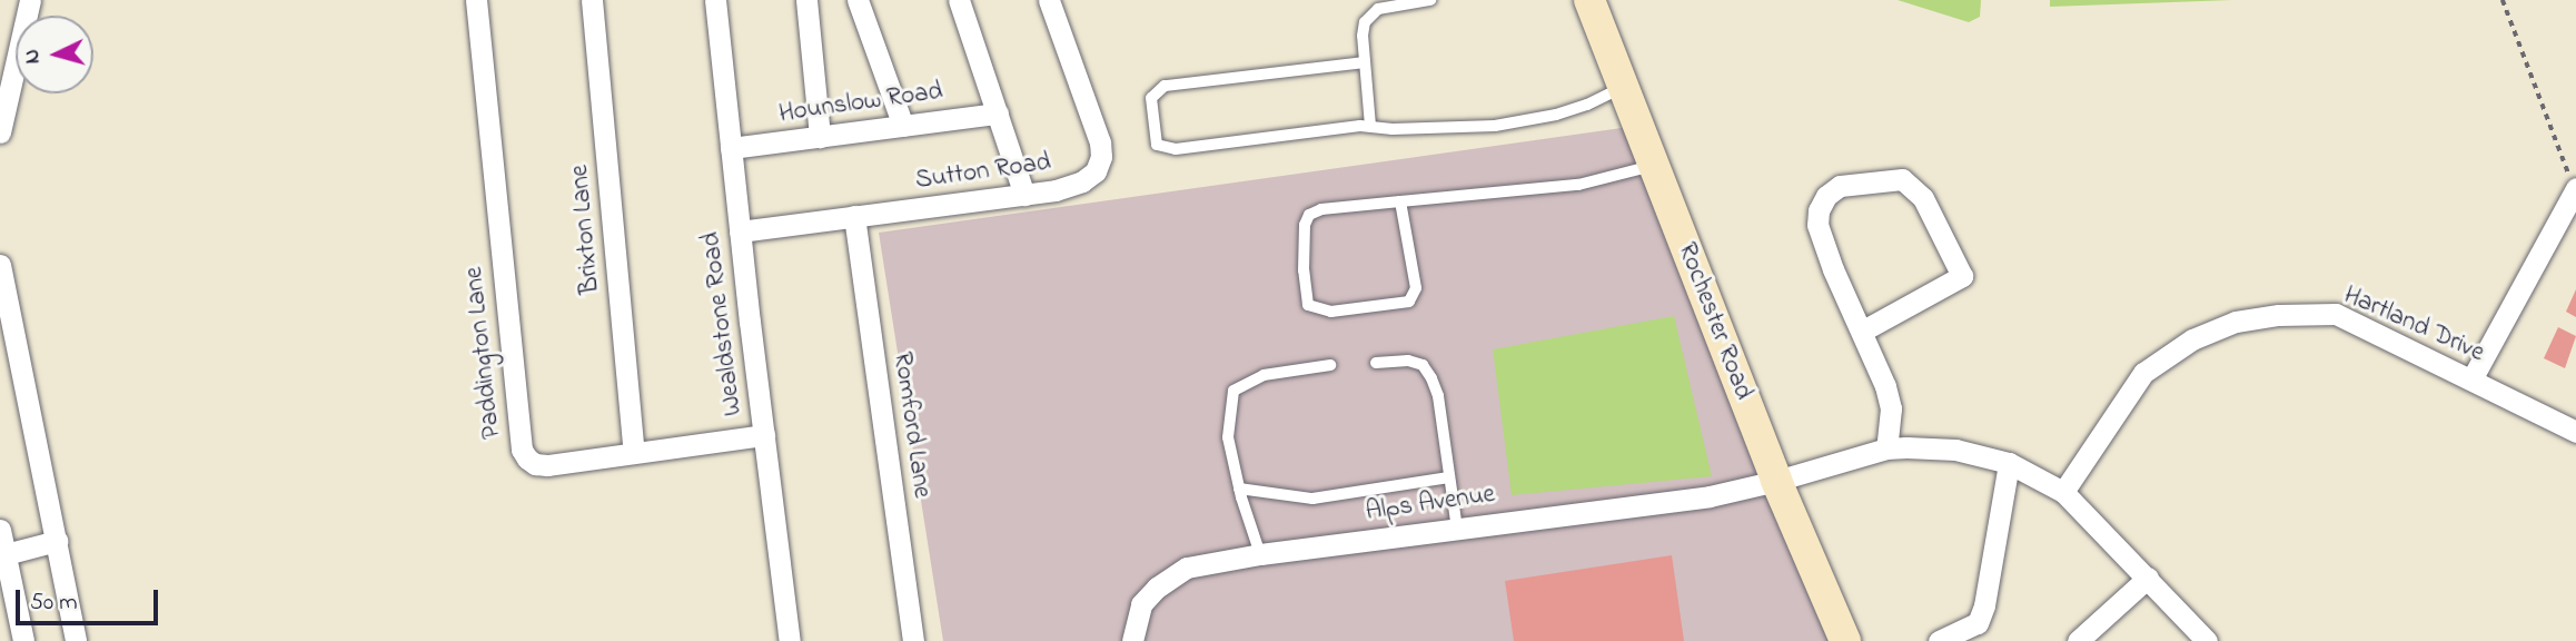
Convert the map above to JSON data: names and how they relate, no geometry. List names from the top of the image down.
{
  "streets": {
    "street": [
      "Hounslow Road",
      "Sutton Road",
      "Brixton Lane",
      "Rochester Road",
      "Wealdstone Road",
      "Hartland Drive",
      "Paddington Lane",
      "Romford Lane",
      "Alps Avenue"
    ]
  },
  "crossings": [
    ["Hounslow Road", "Wealdstone Road"],
    ["Sutton Road", "Wealdstone Road"],
    ["Sutton Road", "Romford Lane"],
    ["Brixton Lane", "Paddington Lane"],
    ["Rochester Road", "Alps Avenue"],
    ["Wealdstone Road", "Paddington Lane"],
    ["Hartland Drive", "Alps Avenue"]
  ],
  "scale_bar": "50 m",
  "north": "left"
}
